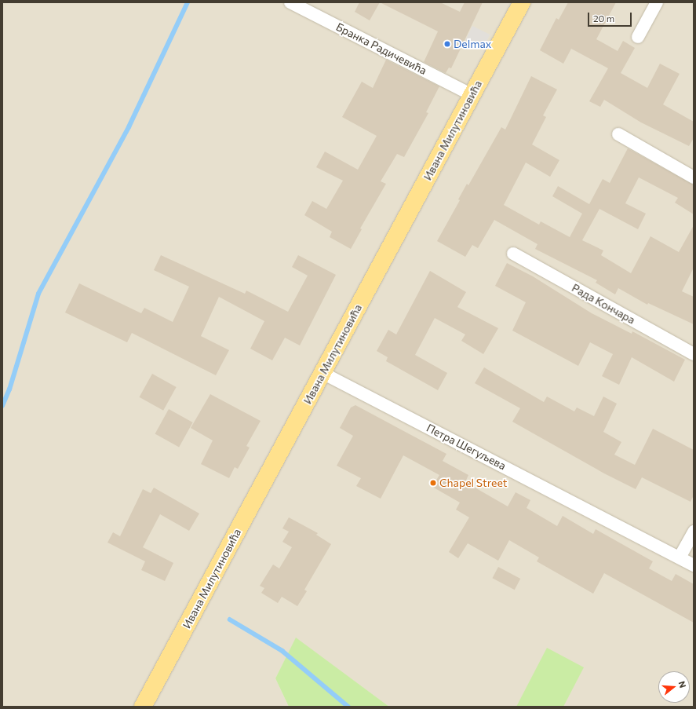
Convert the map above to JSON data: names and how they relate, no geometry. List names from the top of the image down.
{
  "streets": {
    "main road": ["Ивана Милутиновића"],
    "street": ["Бранка Радичевића", "Рада Кончара", "Петра Шегуљева"]
  },
  "crossings": [
    ["Бранка Радичевића", "Ивана Милутиновића"],
    ["Ивана Милутиновића", "Петра Шегуљева"]
  ],
  "places": ["Delmax", "Chapel Street"],
  "scale_bar": "20 m",
  "north": "right"
}
